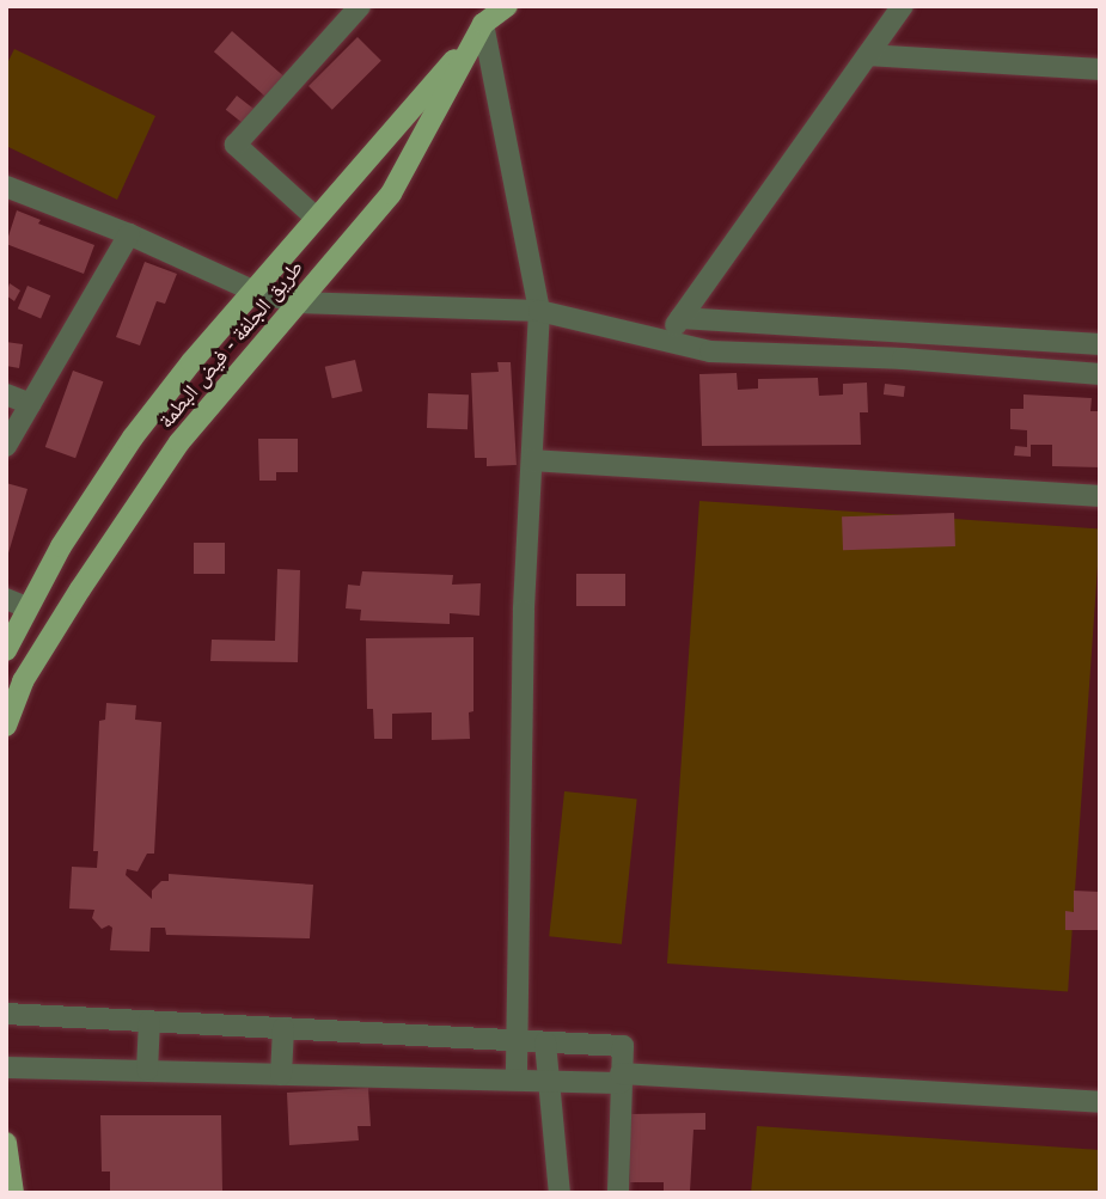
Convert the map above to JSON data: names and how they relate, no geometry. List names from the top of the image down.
{
  "streets": {
    "main road": ["طريق الجلفة - فيض البطمة"]
  }
}
